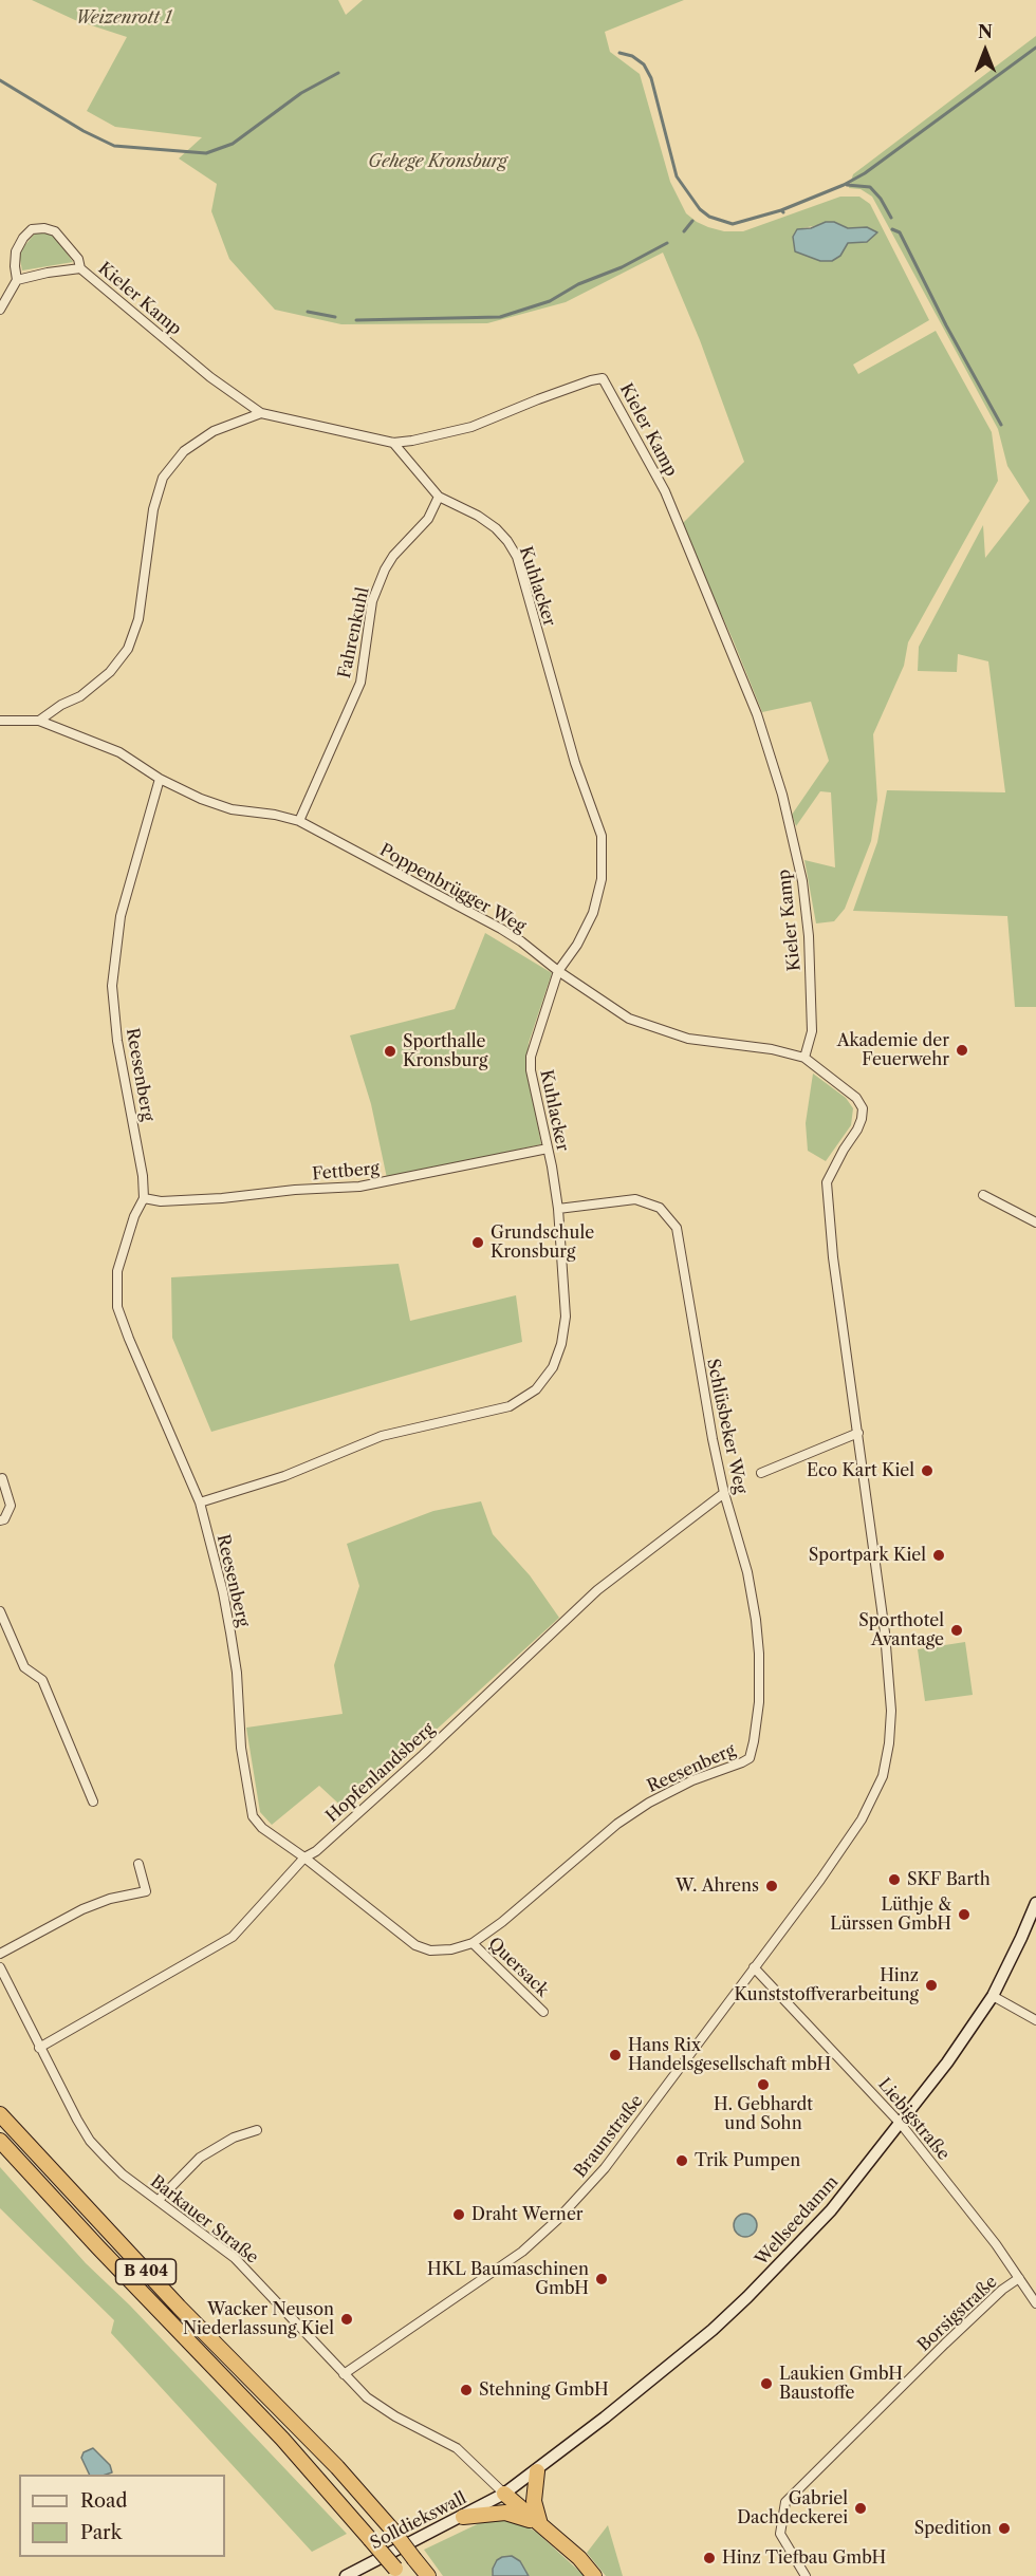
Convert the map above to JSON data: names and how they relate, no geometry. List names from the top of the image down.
{
  "streets": {
    "highway": ["B 404"],
    "main road": ["Wellseedamm", "Solldiekswall"],
    "street": [
      "Kieler Kamp",
      "Kuhlacker",
      "Fahrenkuhl",
      "Poppenbrügger Weg",
      "Reesenberg",
      "Fettberg",
      "Schlüsbeker Weg",
      "Hopfenlandsberg",
      "Quersack",
      "Liebigstraße",
      "Braunstraße",
      "Barkauer Straße",
      "Borsigstraße"
    ]
  },
  "crossings": [
    ["Kieler Kamp", "Kuhlacker"],
    ["Kieler Kamp", "Poppenbrügger Weg"],
    ["Kuhlacker", "Fahrenkuhl"],
    ["Kuhlacker", "Poppenbrügger Weg"],
    ["Kuhlacker", "Reesenberg"],
    ["Kuhlacker", "Fettberg"],
    ["Kuhlacker", "Schlüsbeker Weg"],
    ["Fahrenkuhl", "Poppenbrügger Weg"],
    ["Poppenbrügger Weg", "Reesenberg"],
    ["Poppenbrügger Weg", "Braunstraße"],
    ["Reesenberg", "Fettberg"],
    ["Reesenberg", "Schlüsbeker Weg"],
    ["Reesenberg", "Hopfenlandsberg"],
    ["Reesenberg", "Quersack"],
    ["Schlüsbeker Weg", "Hopfenlandsberg"],
    ["Hopfenlandsberg", "Barkauer Straße"],
    ["Liebigstraße", "Braunstraße"],
    ["Liebigstraße", "Wellseedamm"],
    ["Liebigstraße", "Borsigstraße"],
    ["Braunstraße", "Barkauer Straße"],
    ["Barkauer Straße", "Wellseedamm"],
    ["Barkauer Straße", "Solldiekswall"],
    ["Wellseedamm", "Solldiekswall"]
  ],
  "parks": ["Weizenrott 1", "Gehege Kronsburg"],
  "places": [
    "Akademie der Feuerwehr",
    "Sporthalle Kronsburg",
    "Grundschule Kronsburg",
    "Eco Kart Kiel",
    "Sportpark Kiel",
    "Sporthotel Avantage",
    "SKF Barth",
    "W. Ahrens",
    "Lüthje & Lürssen GmbH",
    "Hinz Kunststoffverarbeitung",
    "Hans Rix Handelsgesellschaft mbH",
    "H. Gebhardt und Sohn",
    "Trik Pumpen",
    "Draht Werner",
    "HKL Baumaschinen GmbH",
    "Wacker Neuson Niederlassung Kiel",
    "Laukien GmbH Baustoffe",
    "Stehning GmbH",
    "Gabriel Dachdeckerei",
    "Spedition",
    "Hinz Tiefbau GmbH"
  ],
  "legend": ["Road", "Park"],
  "north": "top"
}
